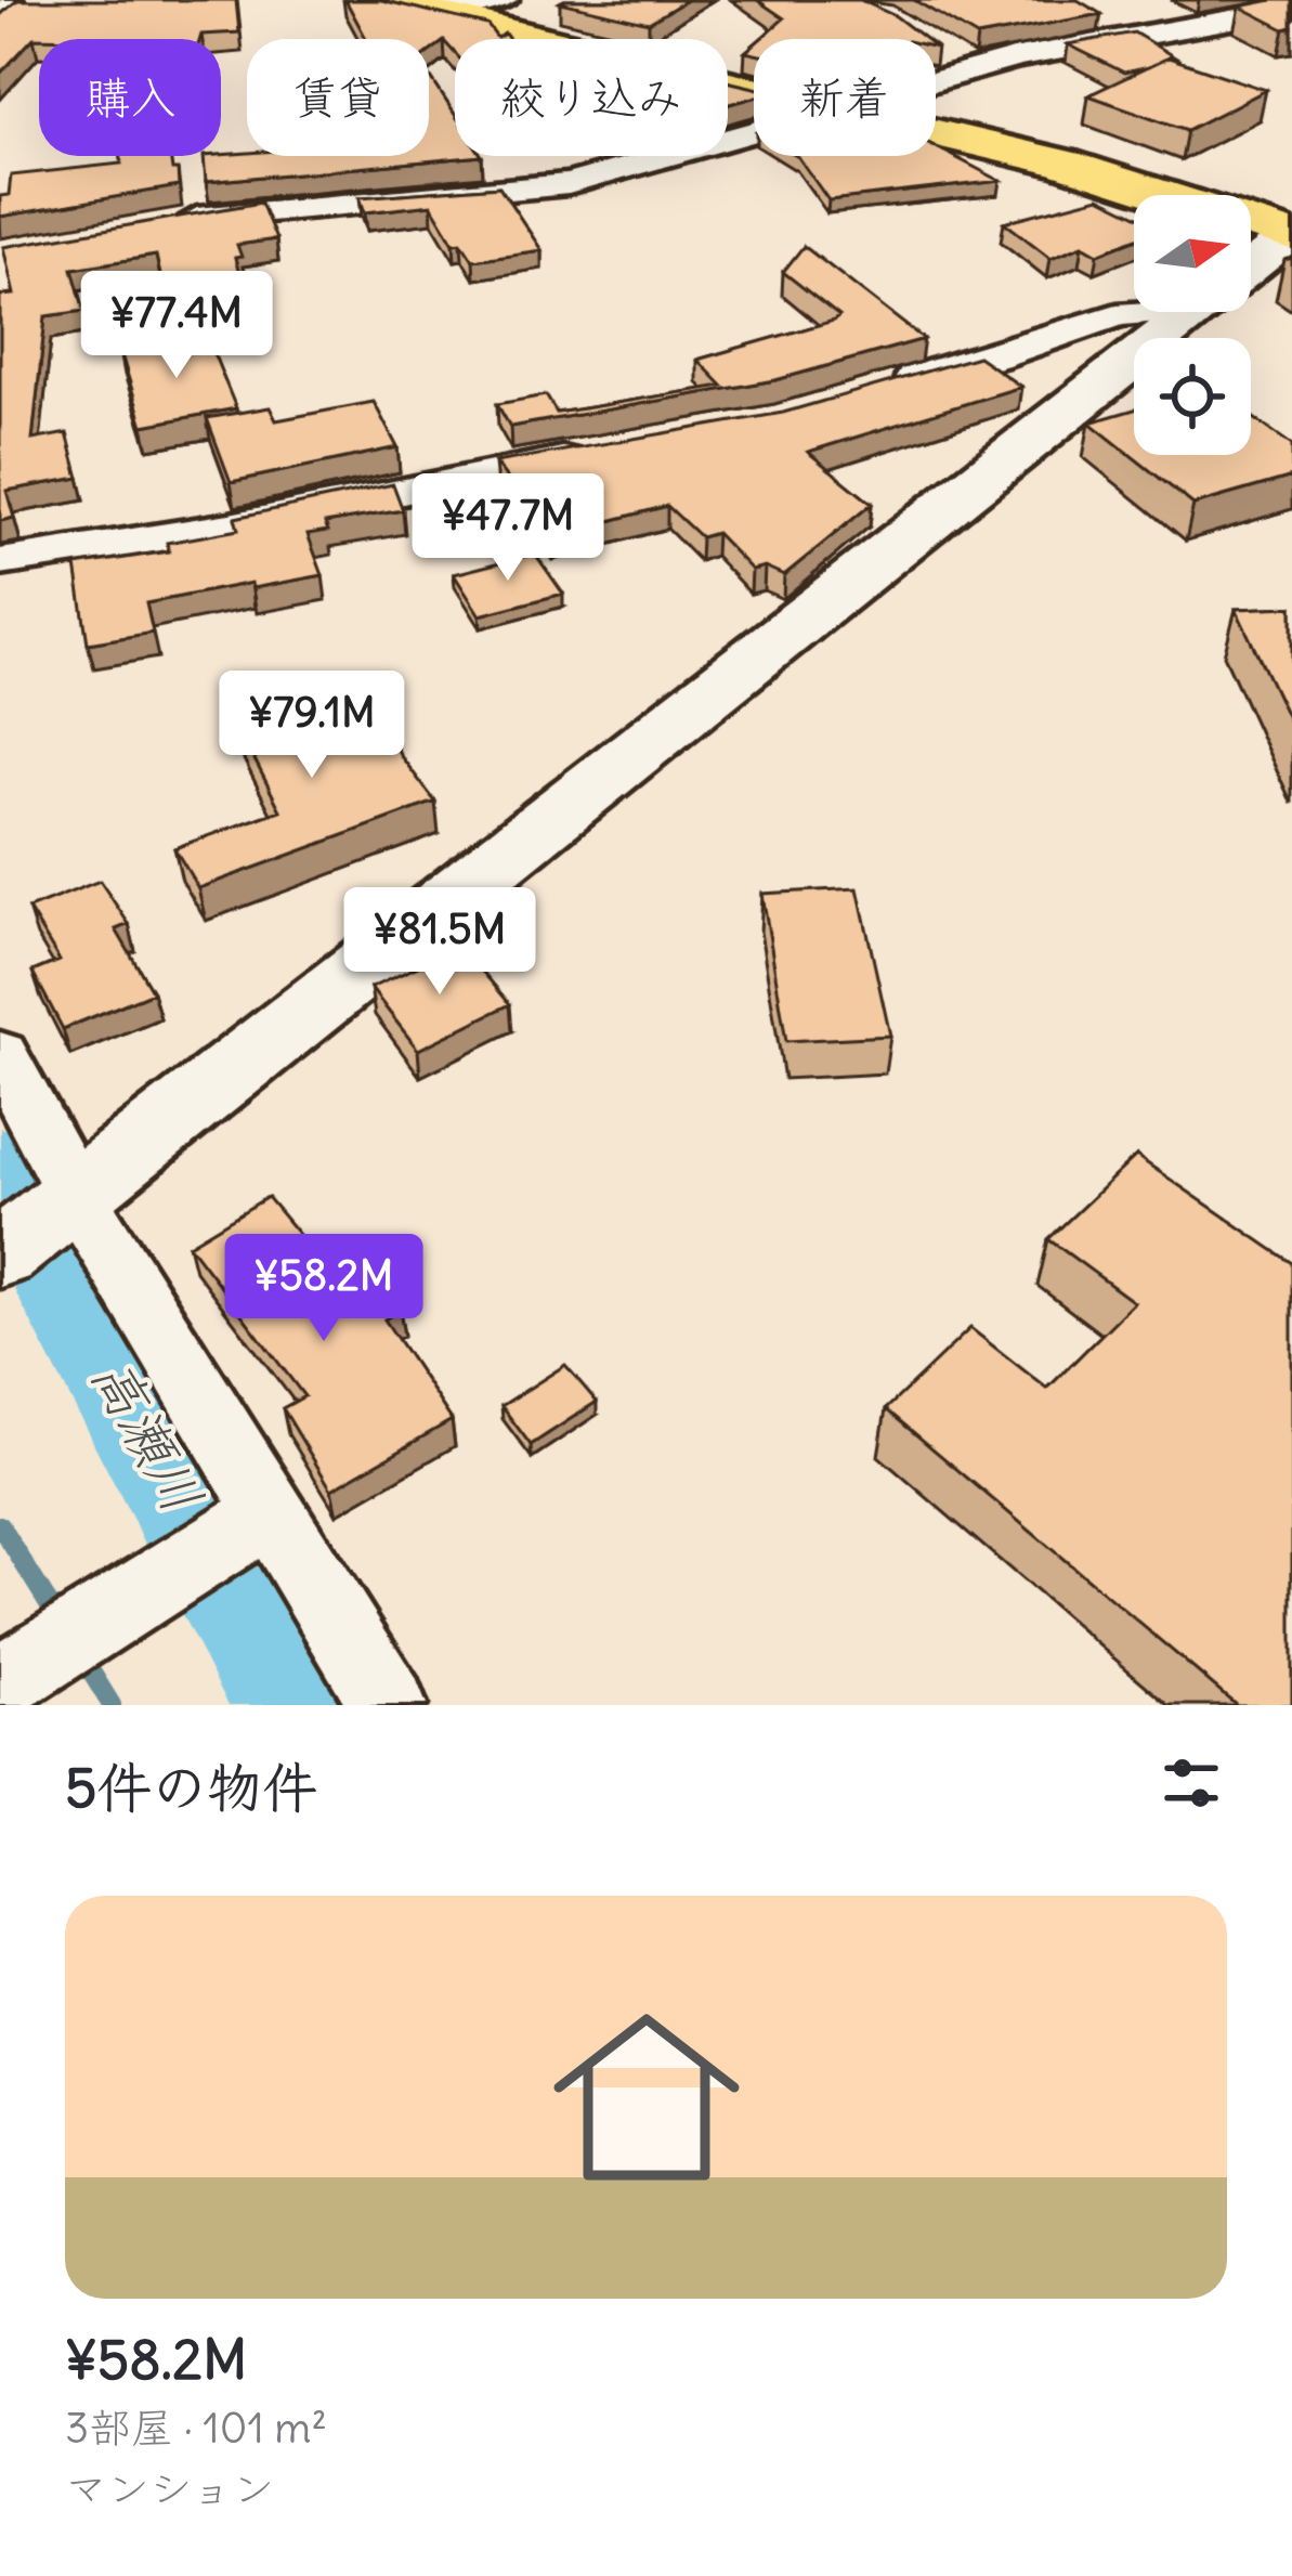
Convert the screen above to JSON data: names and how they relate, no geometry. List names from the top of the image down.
{
  "water": ["高瀬川"],
  "north": "right",
  "page": {
    "chip": [
      "購入",
      "賃貸",
      "絞り込み",
      "新着"
    ],
    "price": [
      "¥77.4M",
      "¥47.7M",
      "¥79.1M",
      "¥81.5M",
      "¥58.2M"
    ],
    "heading": "5件の物件",
    "list": [
      {
        "name": "¥58.2M",
        "note": "3部屋 · 101 m² · マンション"
      }
    ]
  }
}
